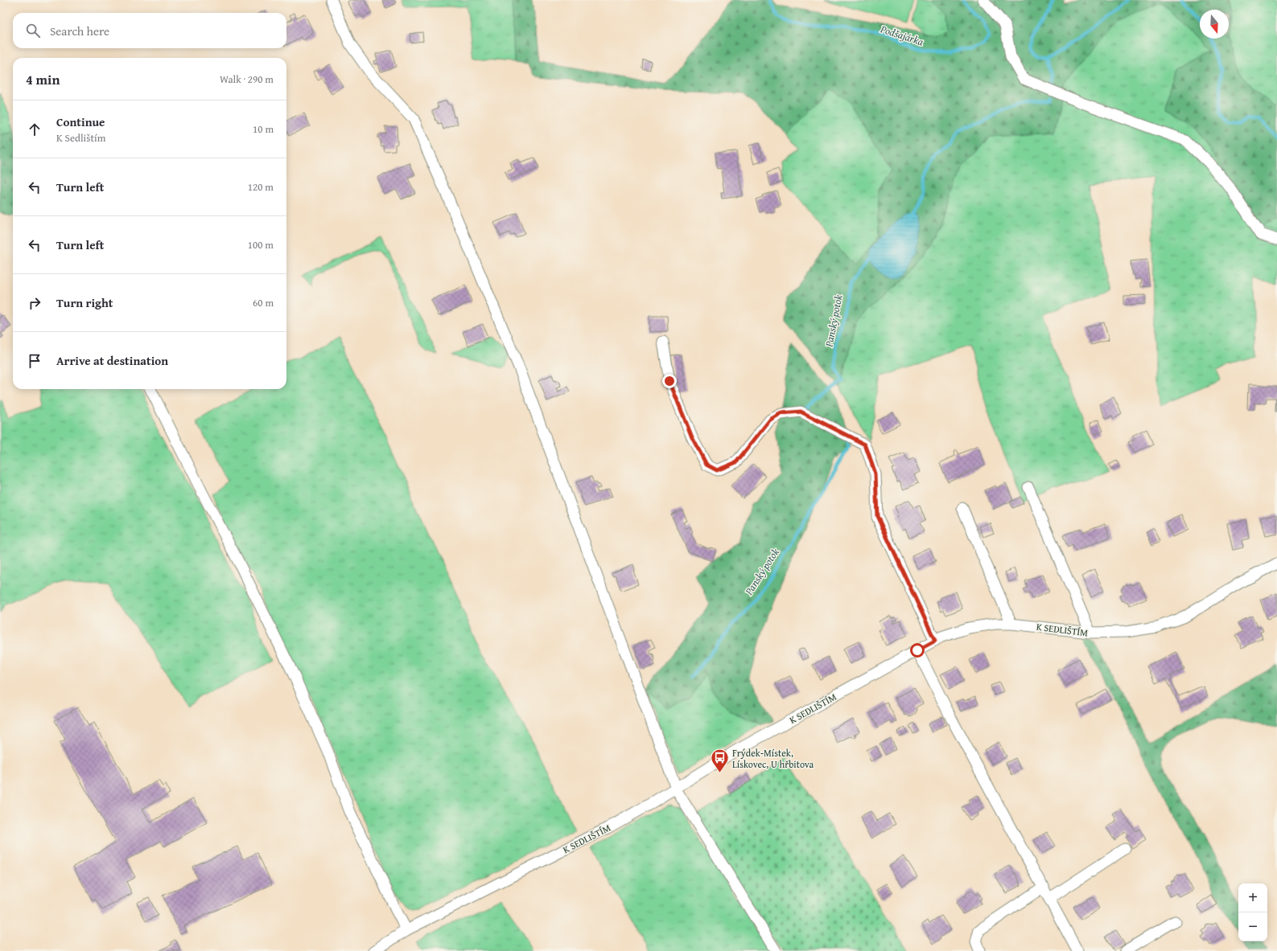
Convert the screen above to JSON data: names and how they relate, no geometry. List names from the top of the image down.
{
  "streets": {
    "street": ["K SEDLIŠTÍM"]
  },
  "water": ["Podšajárka", "Panský potok"],
  "places": {
    "bus stop": ["Frýdek-Místek, Lískovec, U hřbitova"]
  },
  "north": "bottom",
  "page": {
    "search": "Search here",
    "heading": ["4 min", "Walk · 290 m"],
    "list": [
      ["Continue", "K Sedlištím", "10 m"],
      ["Turn left", "120 m"],
      ["Turn left", "100 m"],
      ["Turn right", "60 m"],
      "Arrive at destination"
    ],
    "map_buttons": ["+", "−"]
  }
}
